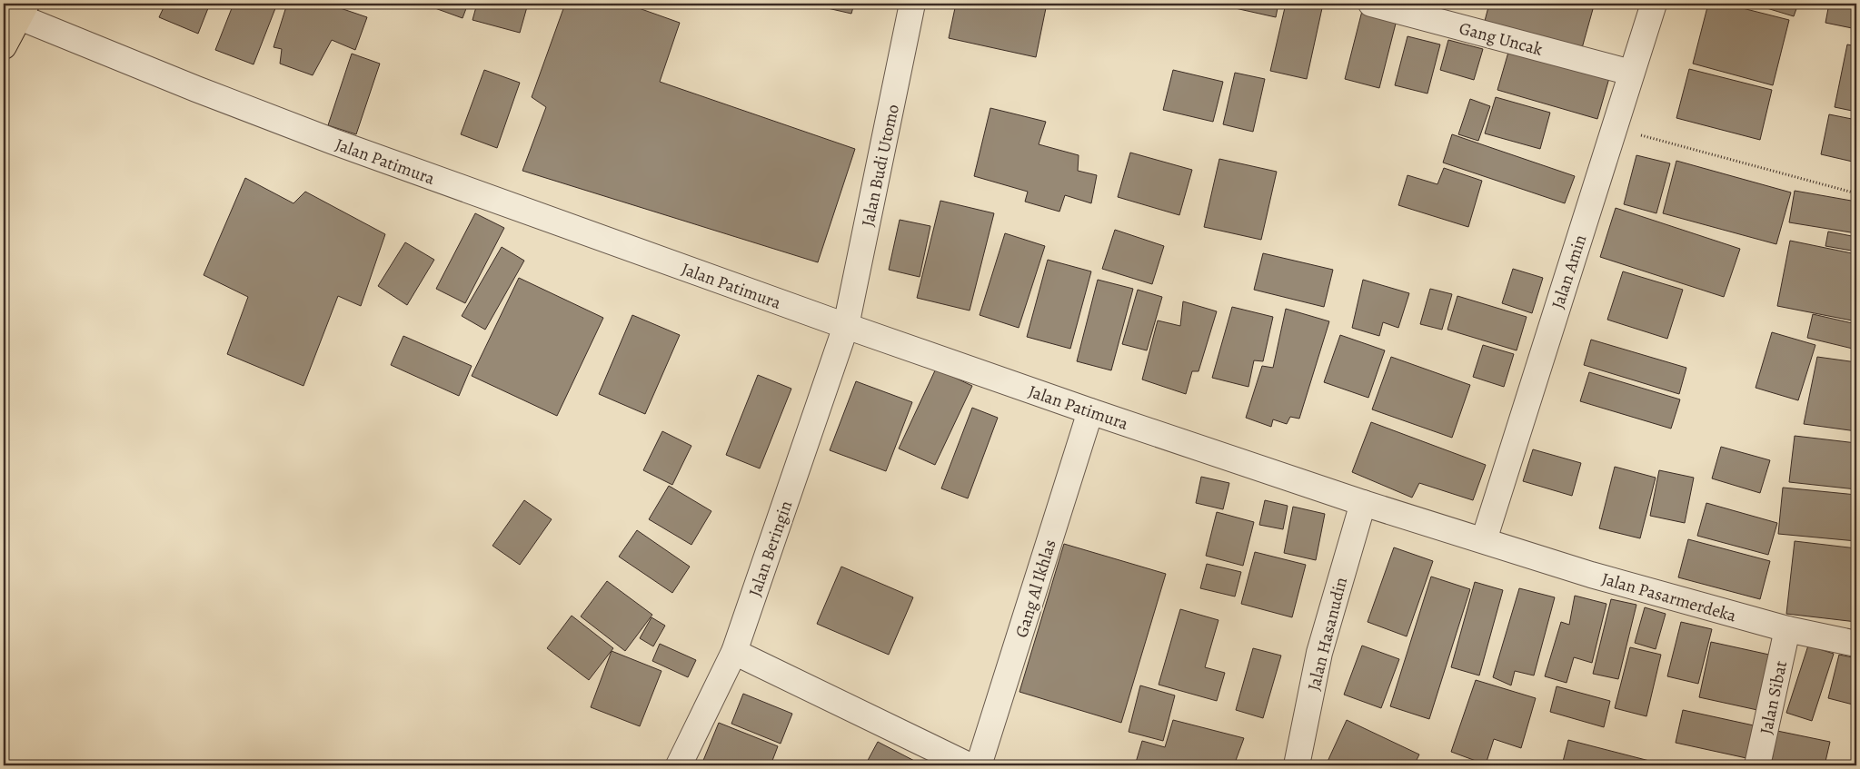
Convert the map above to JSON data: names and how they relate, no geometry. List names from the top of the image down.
{
  "streets": {
    "main road": ["Jalan Patimura"],
    "street": [
      "Gang Uncak",
      "Jalan Budi Utomo",
      "Jalan Amin",
      "Jalan Beringin",
      "Gang Al Ikhlas",
      "Jalan Pasarmerdeka",
      "Jalan Hasanudin",
      "Jalan Sibat"
    ]
  },
  "crossings": [
    ["Gang Uncak", "Jalan Amin"],
    ["Jalan Patimura", "Jalan Budi Utomo"],
    ["Jalan Patimura", "Jalan Amin"],
    ["Jalan Patimura", "Jalan Beringin"],
    ["Jalan Patimura", "Gang Al Ikhlas"],
    ["Jalan Patimura", "Jalan Pasarmerdeka"],
    ["Jalan Patimura", "Jalan Hasanudin"],
    ["Jalan Budi Utomo", "Jalan Beringin"],
    ["Jalan Amin", "Jalan Pasarmerdeka"],
    ["Jalan Pasarmerdeka", "Jalan Sibat"]
  ]
}
